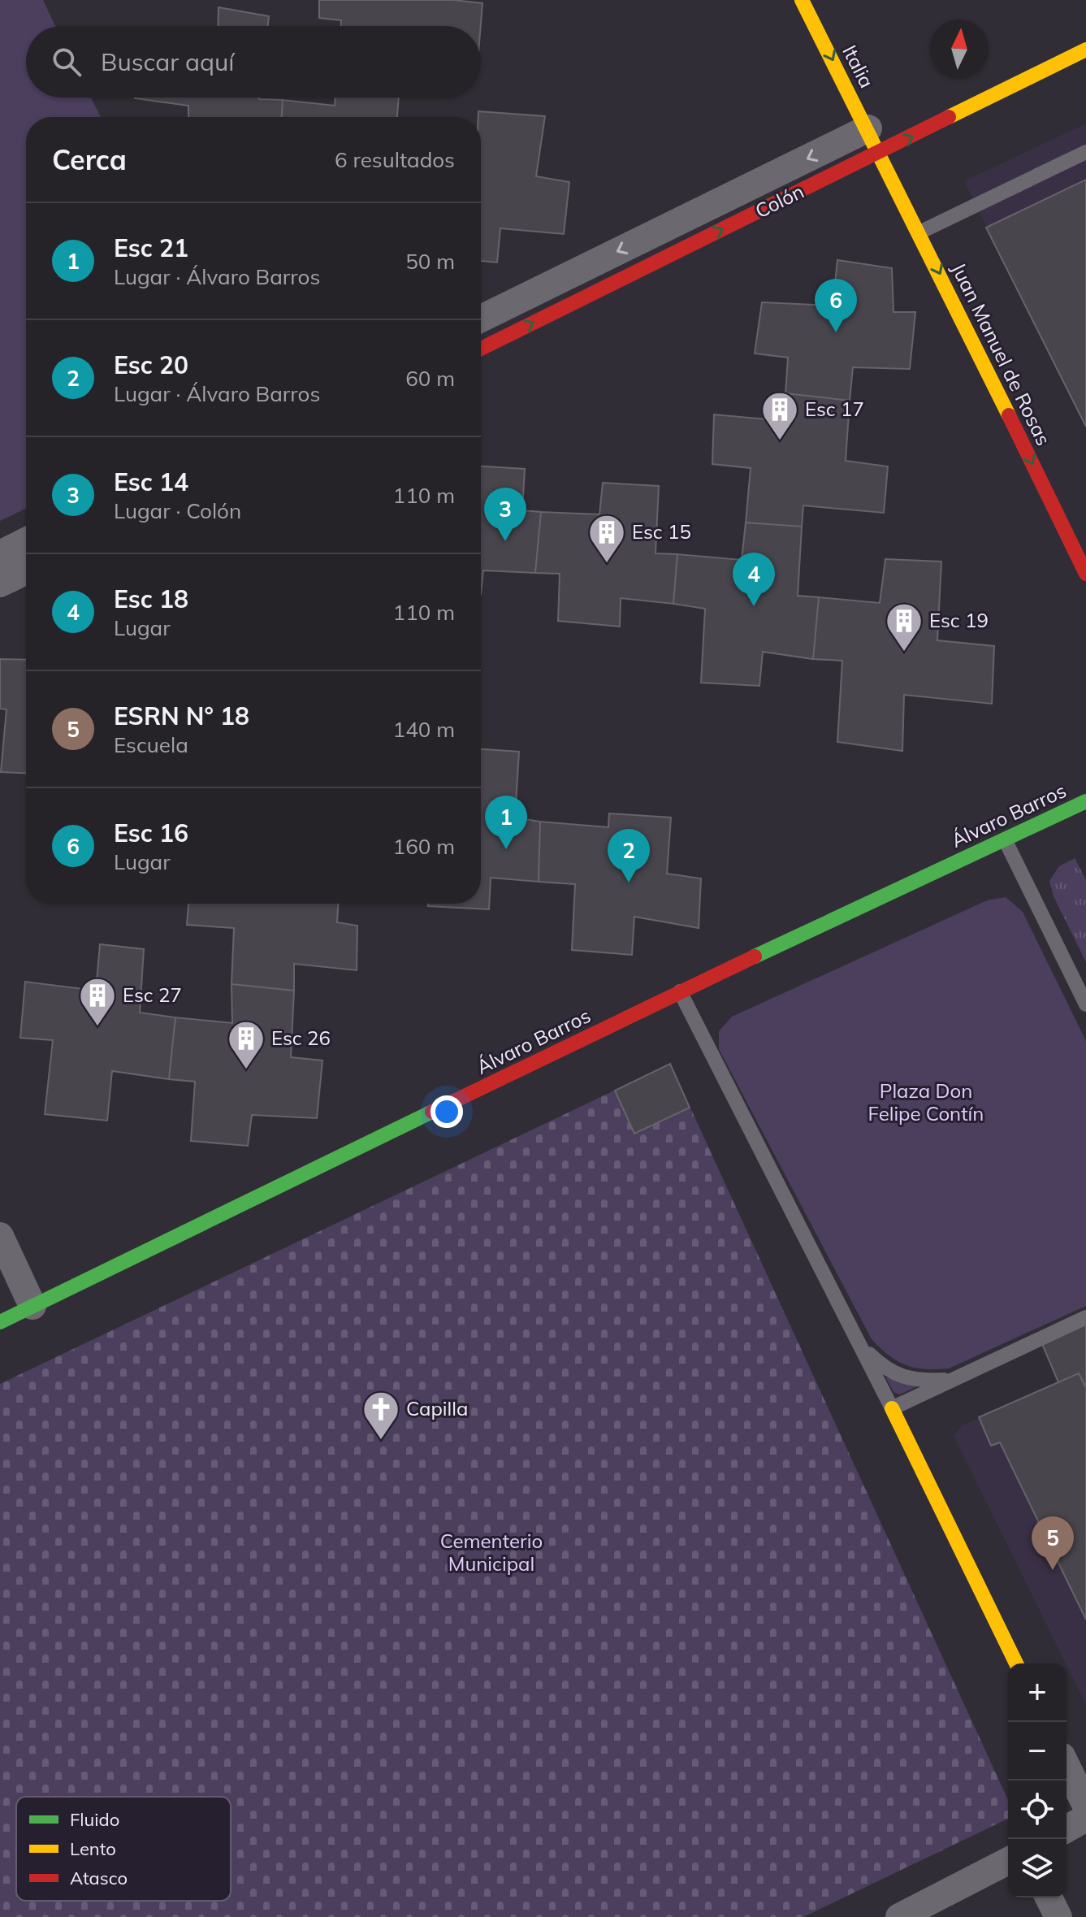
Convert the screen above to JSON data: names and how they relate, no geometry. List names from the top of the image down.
{
  "streets": {
    "street": [
      "Italia",
      "Colón",
      "Juan Manuel de Rosas",
      "Álvaro Barros"
    ]
  },
  "crossings": [
    ["Italia", "Colón"],
    ["Italia", "Juan Manuel de Rosas"],
    ["Colón", "Juan Manuel de Rosas"]
  ],
  "one_way": ["Italia", "Juan Manuel de Rosas"],
  "parks": ["Plaza Don Felipe Contín", "Cementerio Municipal"],
  "places": {
    "building": [
      "Esc 17",
      "Esc 15",
      "Esc 19",
      "Esc 27",
      "Esc 26"
    ],
    "church": ["Capilla"]
  },
  "legend": ["Fluido", "Lento", "Atasco"],
  "north": "top",
  "page": {
    "search": "Buscar aquí",
    "heading": ["Cerca", "6 resultados"],
    "list": [
      {
        "mark": "1",
        "name": "Esc 21",
        "note": "Lugar · Álvaro Barros",
        "value": "50 m"
      },
      {
        "mark": "2",
        "name": "Esc 20",
        "note": "Lugar · Álvaro Barros",
        "value": "60 m"
      },
      {
        "mark": "3",
        "name": "Esc 14",
        "note": "Lugar · Colón",
        "value": "110 m"
      },
      {
        "mark": "4",
        "name": "Esc 18",
        "note": "Lugar",
        "value": "110 m"
      },
      {
        "mark": "5",
        "name": "ESRN N° 18",
        "note": "Escuela",
        "value": "140 m"
      },
      {
        "mark": "6",
        "name": "Esc 16",
        "note": "Lugar",
        "value": "160 m"
      }
    ],
    "pins": [
      "6",
      "3",
      "4",
      "1",
      "2",
      "5"
    ],
    "map_buttons": ["+", "−"]
  }
}
